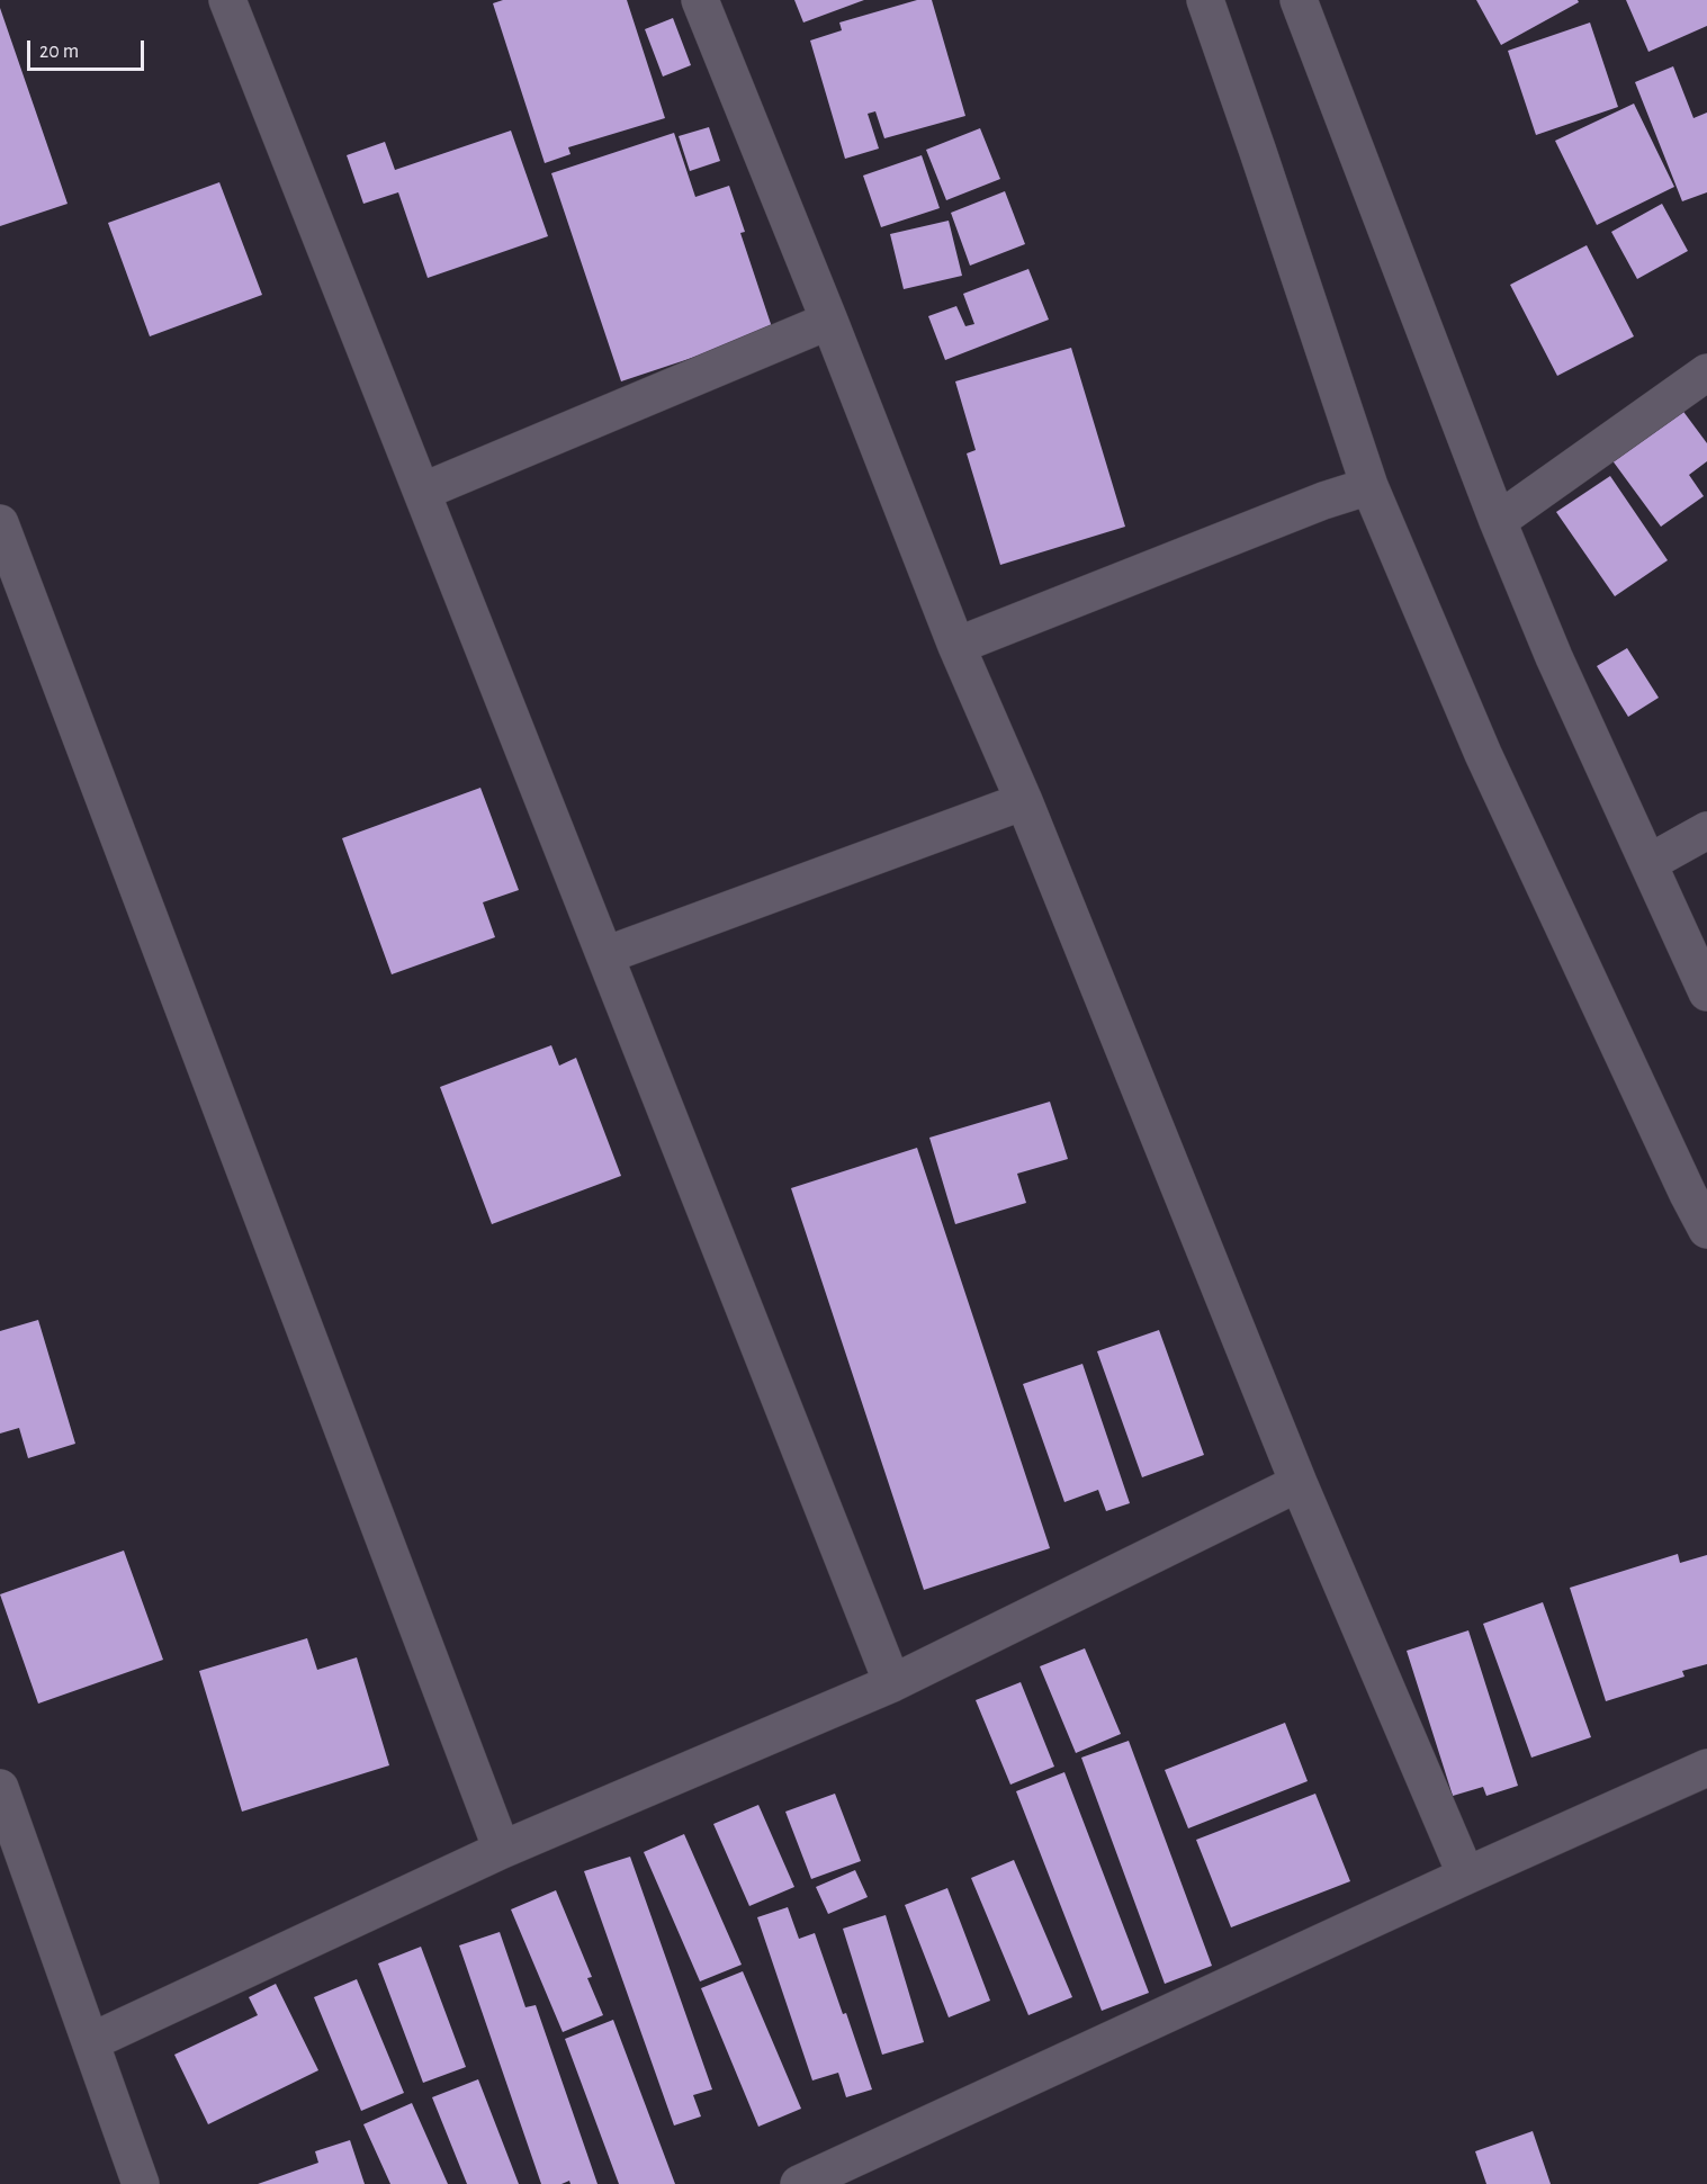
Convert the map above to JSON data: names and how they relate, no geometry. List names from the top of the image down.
{
  "scale_bar": "20 m"
}
